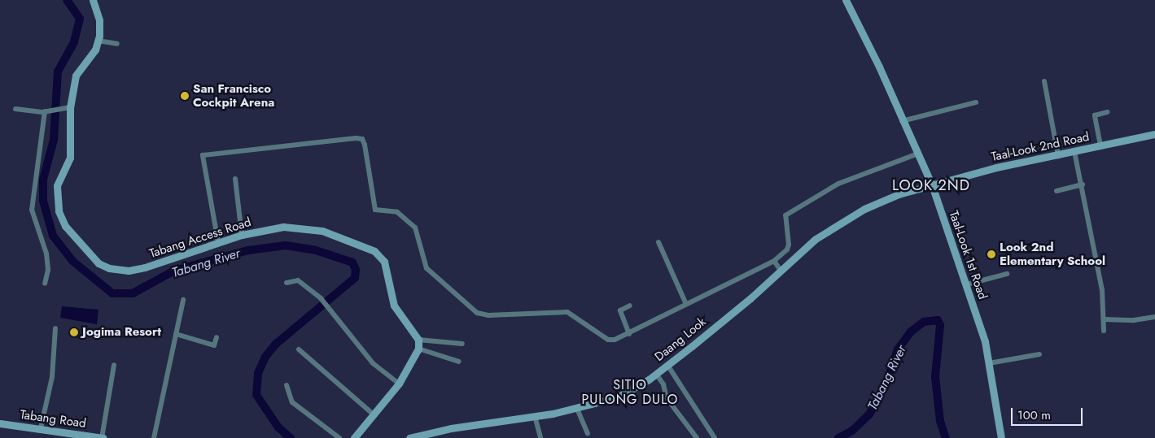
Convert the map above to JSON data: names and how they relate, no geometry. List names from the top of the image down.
{
  "streets": {
    "street": [
      "Taal-Look 2nd Road",
      "Tabang Access Road",
      "Taal-Look 1st Road",
      "Daang Look",
      "Tabang Road"
    ]
  },
  "crossings": [
    ["Taal-Look 2nd Road", "Taal-Look 1st Road"],
    ["Taal-Look 2nd Road", "Daang Look"],
    ["Taal-Look 1st Road", "Daang Look"]
  ],
  "districts": ["LOOK 2ND", "SITIO PULONG DULO"],
  "water": ["Tabang River"],
  "places": ["San Francisco Cockpit Arena", "Look 2nd Elementary School", "Jogima Resort"],
  "scale_bar": "100 m"
}
